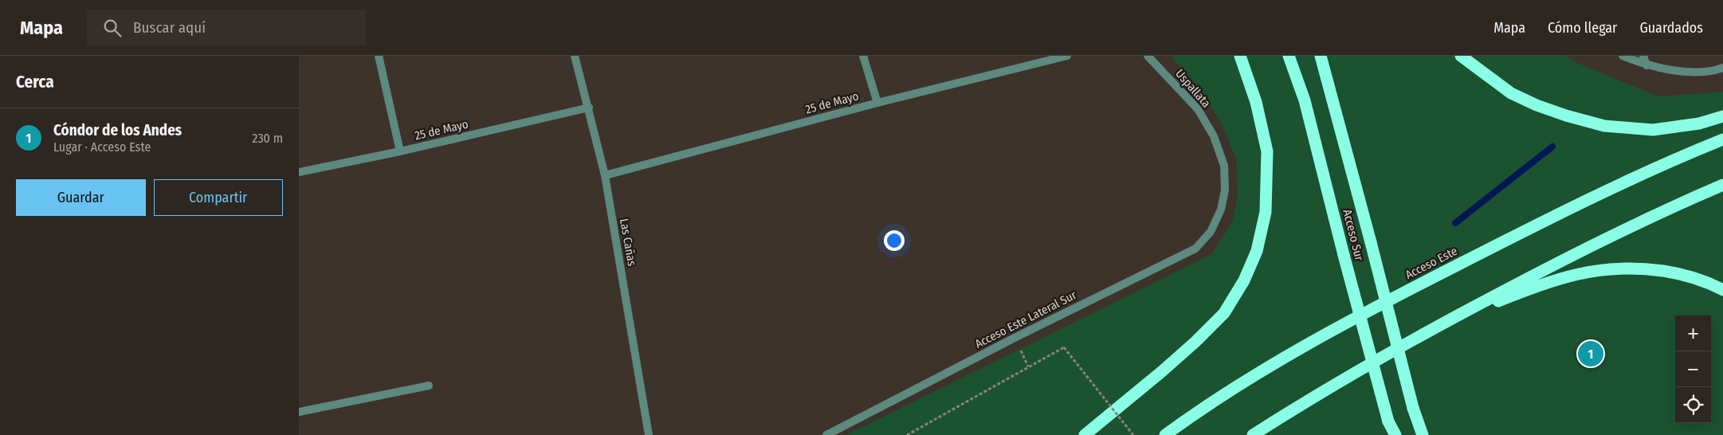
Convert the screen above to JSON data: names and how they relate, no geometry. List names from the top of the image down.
{
  "streets": {
    "highway": ["Acceso Sur", "Acceso Este"],
    "street": [
      "Uspallata",
      "25 de Mayo",
      "Las Cañas",
      "Acceso Este Lateral Sur"
    ]
  },
  "crossings": [
    ["Uspallata", "Acceso Este Lateral Sur"],
    ["25 de Mayo", "Las Cañas"]
  ],
  "page": {
    "header": "Mapa",
    "search": "Buscar aquí",
    "nav": ["Mapa", "Cómo llegar", "Guardados"],
    "heading": "Cerca",
    "list": [
      {
        "mark": "1",
        "name": "Cóndor de los Andes",
        "note": "Lugar · Acceso Este",
        "value": "230 m"
      }
    ],
    "buttons": ["Guardar", "Compartir"],
    "map_buttons": ["+", "−"],
    "pins": "1"
  }
}
